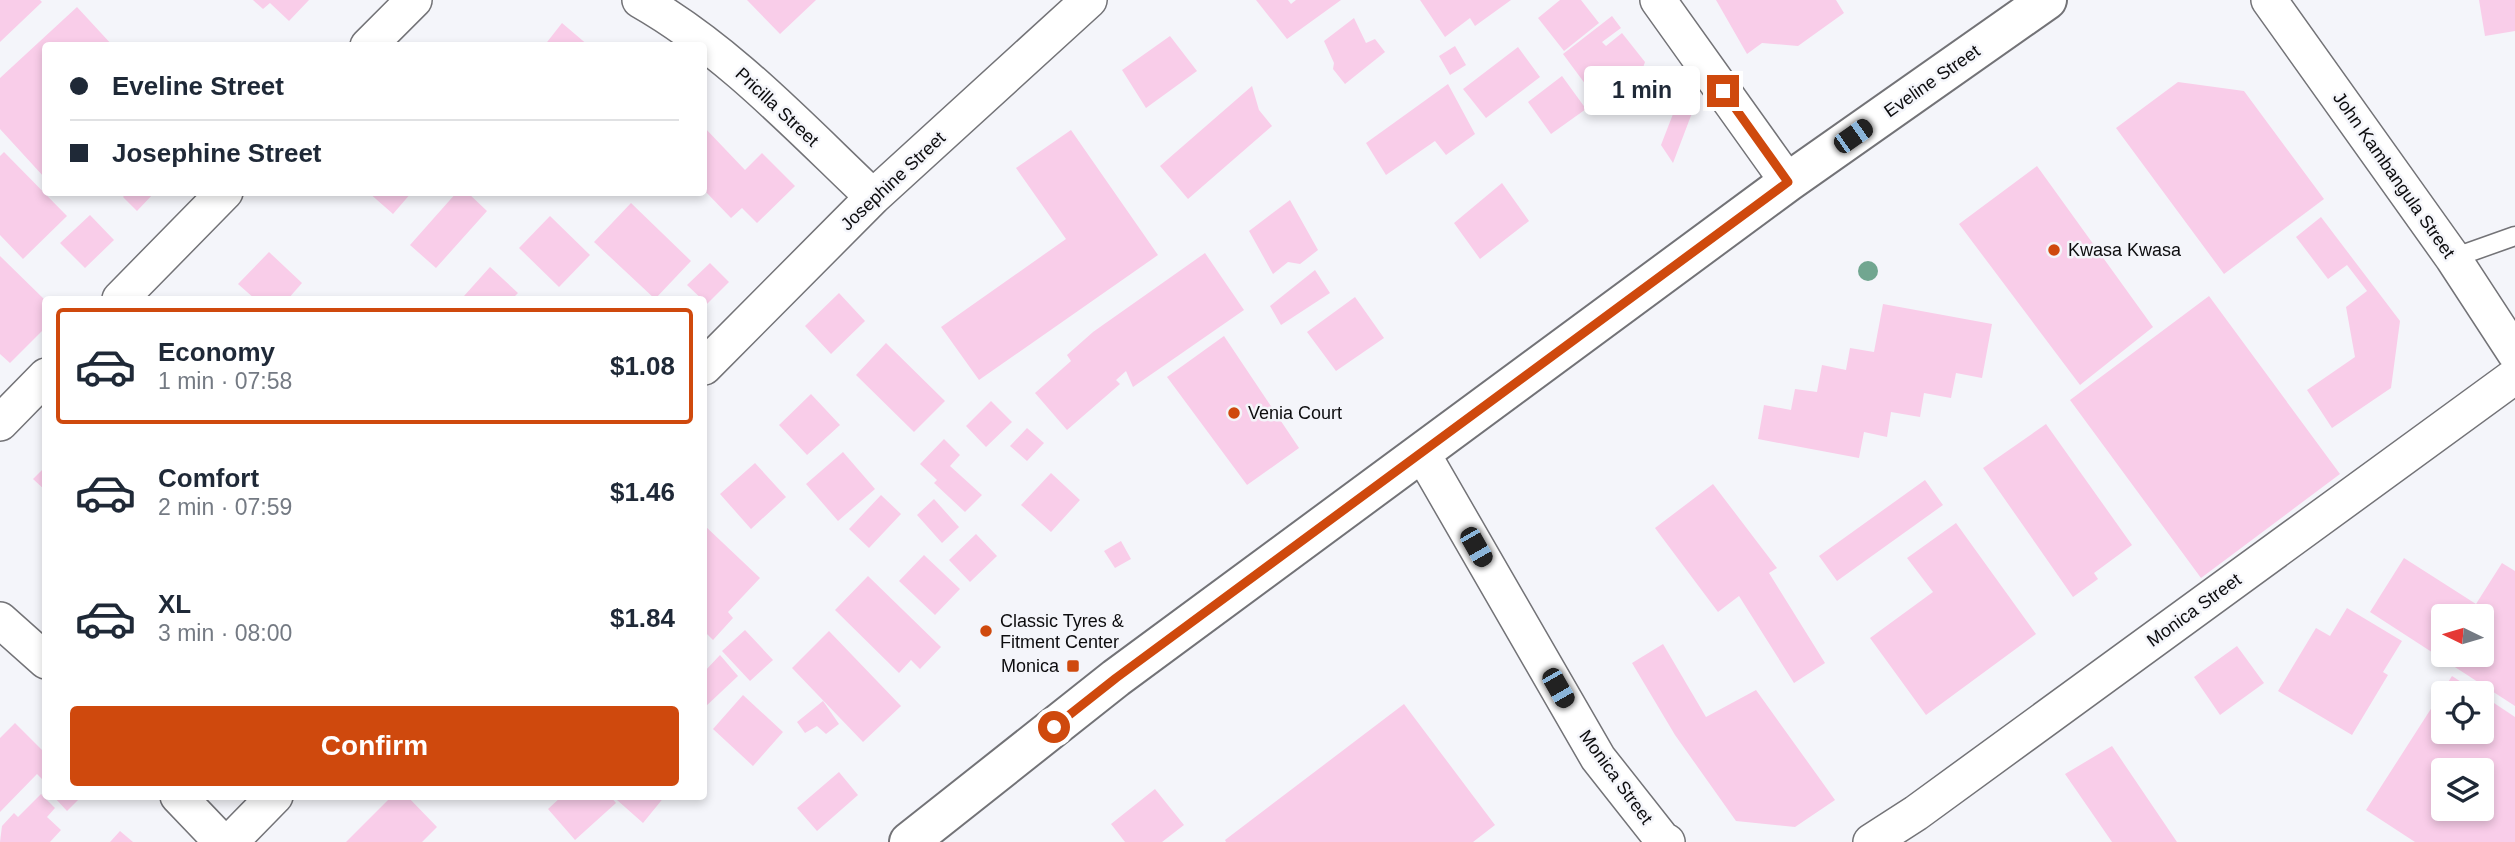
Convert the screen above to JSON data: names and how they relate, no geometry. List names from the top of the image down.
{
  "streets": {
    "street": [
      "Eveline Street",
      "Pricilla Street",
      "John Kambangula Street",
      "Josephine Street",
      "Monica Street"
    ]
  },
  "crossings": [
    ["Eveline Street", "Monica Street"],
    ["Pricilla Street", "Josephine Street"]
  ],
  "places": {
    "other": ["Kwasa Kwasa", "Venia Court", "Classic Tyres & Fitment Center"],
    "transit": ["Monica"]
  },
  "north": "left",
  "page": {
    "banner": ["Eveline Street", "Josephine Street"],
    "bubble": "1 min",
    "list": [
      {
        "name": "Economy",
        "note": "1 min · 07:58",
        "value": "$1.08"
      },
      {
        "name": "Comfort",
        "note": "2 min · 07:59",
        "value": "$1.46"
      },
      {
        "name": "XL",
        "note": "3 min · 08:00",
        "value": "$1.84"
      }
    ],
    "buttons": "Confirm"
  }
}
